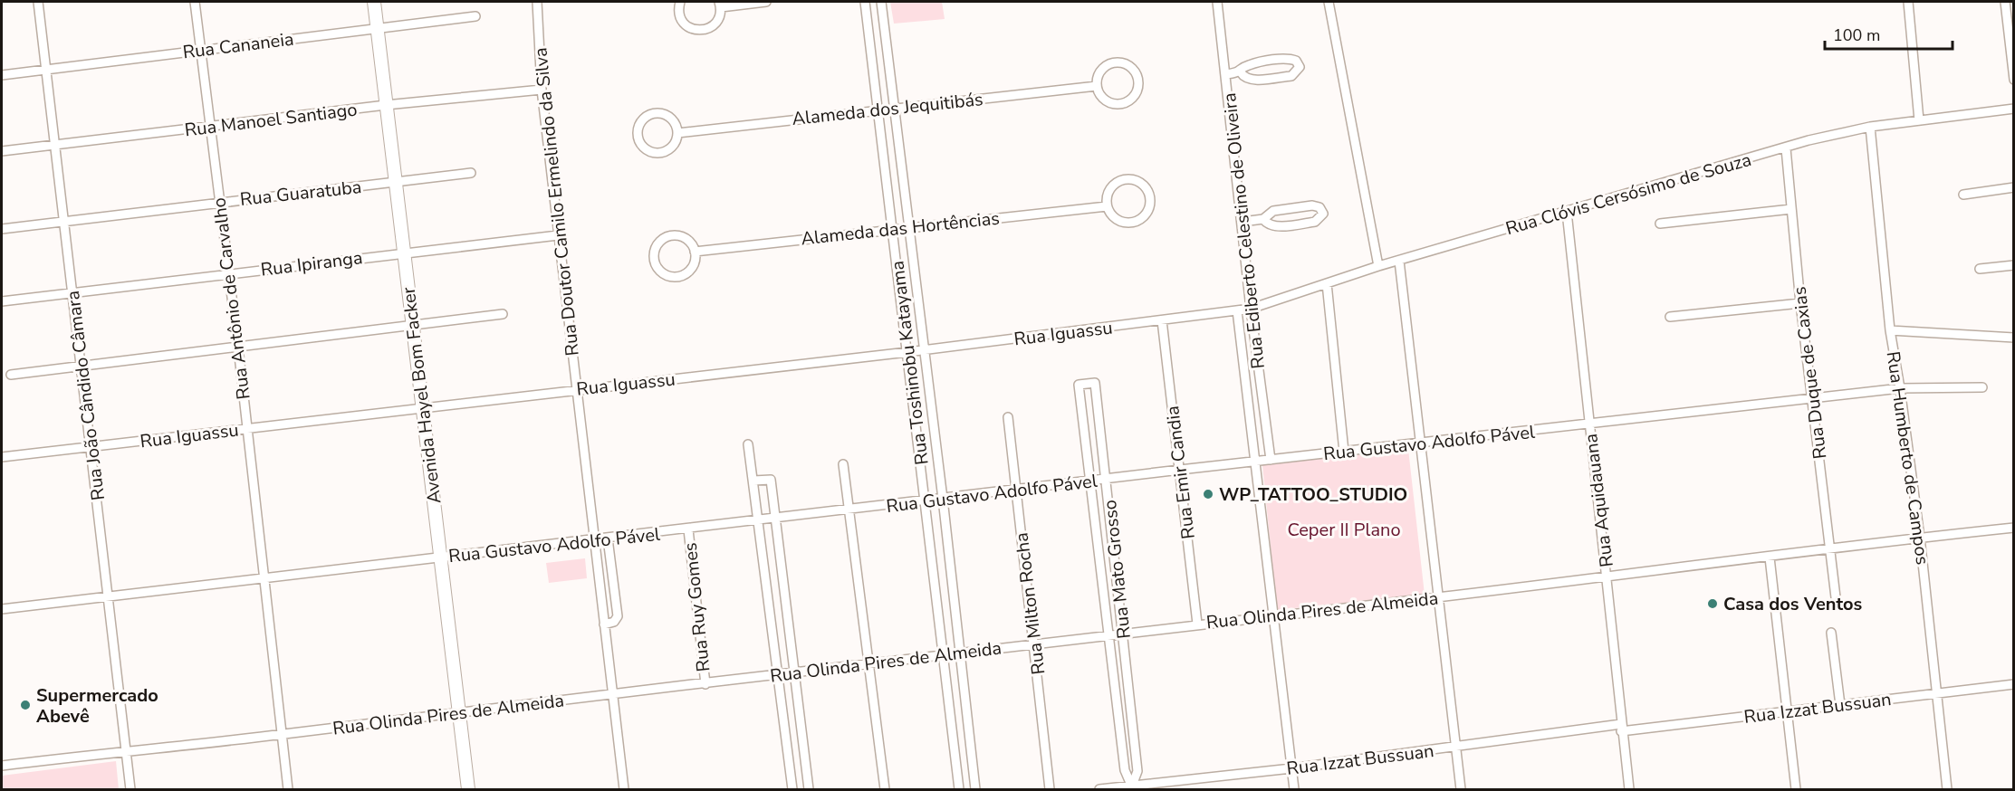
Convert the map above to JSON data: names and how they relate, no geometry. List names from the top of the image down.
{
  "streets": {
    "street": [
      "Rua Cananeia",
      "Alameda dos Jequitibás",
      "Rua Manoel Santiago",
      "Rua Guaratuba",
      "Rua Clóvis Cersósimo de Souza",
      "Rua Doutor Camilo Ermelindo da Silva",
      "Alameda das Hortências",
      "Rua Ediberto Celestino de Oliveira",
      "Rua Ipiranga",
      "Rua Antônio de Carvalho",
      "Rua Iguassu",
      "Rua Toshinobu Katayama",
      "Rua Duque de Caxias",
      "Rua João Cândido Câmara",
      "Avenida Hayel Bom Facker",
      "Rua Gustavo Adolfo Pável",
      "Rua Humberto de Campos",
      "Rua Emir Candia",
      "Rua Aquidauana",
      "Rua Mato Grosso",
      "Rua Milton Rocha",
      "Rua Ruy Gomes",
      "Rua Olinda Pires de Almeida",
      "Rua Izzat Bussuan"
    ]
  },
  "crossings": [
    ["Rua Cananeia", "Rua Antônio de Carvalho"],
    ["Rua Cananeia", "Rua João Cândido Câmara"],
    ["Rua Cananeia", "Avenida Hayel Bom Facker"],
    ["Alameda dos Jequitibás", "Rua Toshinobu Katayama"],
    ["Rua Manoel Santiago", "Rua Doutor Camilo Ermelindo da Silva"],
    ["Rua Manoel Santiago", "Rua Antônio de Carvalho"],
    ["Rua Manoel Santiago", "Rua João Cândido Câmara"],
    ["Rua Manoel Santiago", "Avenida Hayel Bom Facker"],
    ["Rua Guaratuba", "Rua Antônio de Carvalho"],
    ["Rua Guaratuba", "Rua João Cândido Câmara"],
    ["Rua Guaratuba", "Avenida Hayel Bom Facker"],
    ["Rua Clóvis Cersósimo de Souza", "Rua Ediberto Celestino de Oliveira"],
    ["Rua Clóvis Cersósimo de Souza", "Rua Iguassu"],
    ["Rua Clóvis Cersósimo de Souza", "Rua Duque de Caxias"],
    ["Rua Clóvis Cersósimo de Souza", "Rua Humberto de Campos"],
    ["Rua Clóvis Cersósimo de Souza", "Rua Aquidauana"],
    ["Rua Doutor Camilo Ermelindo da Silva", "Rua Ipiranga"],
    ["Rua Doutor Camilo Ermelindo da Silva", "Rua Iguassu"],
    ["Rua Doutor Camilo Ermelindo da Silva", "Rua Gustavo Adolfo Pável"],
    ["Rua Doutor Camilo Ermelindo da Silva", "Rua Olinda Pires de Almeida"],
    ["Alameda das Hortências", "Rua Toshinobu Katayama"],
    ["Rua Ediberto Celestino de Oliveira", "Rua Iguassu"],
    ["Rua Ediberto Celestino de Oliveira", "Rua Gustavo Adolfo Pável"],
    ["Rua Ediberto Celestino de Oliveira", "Rua Olinda Pires de Almeida"],
    ["Rua Ediberto Celestino de Oliveira", "Rua Izzat Bussuan"],
    ["Rua Ipiranga", "Rua Antônio de Carvalho"],
    ["Rua Ipiranga", "Rua João Cândido Câmara"],
    ["Rua Ipiranga", "Avenida Hayel Bom Facker"],
    ["Rua Antônio de Carvalho", "Rua Iguassu"],
    ["Rua Antônio de Carvalho", "Rua Gustavo Adolfo Pável"],
    ["Rua Antônio de Carvalho", "Rua Olinda Pires de Almeida"],
    ["Rua Iguassu", "Rua Toshinobu Katayama"],
    ["Rua Iguassu", "Rua João Cândido Câmara"],
    ["Rua Iguassu", "Avenida Hayel Bom Facker"],
    ["Rua Iguassu", "Rua Emir Candia"],
    ["Rua Toshinobu Katayama", "Rua Gustavo Adolfo Pável"],
    ["Rua Toshinobu Katayama", "Rua Olinda Pires de Almeida"],
    ["Rua Duque de Caxias", "Rua Gustavo Adolfo Pável"],
    ["Rua Duque de Caxias", "Rua Olinda Pires de Almeida"],
    ["Rua João Cândido Câmara", "Rua Gustavo Adolfo Pável"],
    ["Rua João Cândido Câmara", "Rua Olinda Pires de Almeida"],
    ["Avenida Hayel Bom Facker", "Rua Gustavo Adolfo Pável"],
    ["Avenida Hayel Bom Facker", "Rua Olinda Pires de Almeida"],
    ["Rua Gustavo Adolfo Pável", "Rua Humberto de Campos"],
    ["Rua Gustavo Adolfo Pável", "Rua Emir Candia"],
    ["Rua Gustavo Adolfo Pável", "Rua Aquidauana"],
    ["Rua Gustavo Adolfo Pável", "Rua Mato Grosso"],
    ["Rua Gustavo Adolfo Pável", "Rua Milton Rocha"],
    ["Rua Gustavo Adolfo Pável", "Rua Ruy Gomes"],
    ["Rua Humberto de Campos", "Rua Olinda Pires de Almeida"],
    ["Rua Humberto de Campos", "Rua Izzat Bussuan"],
    ["Rua Emir Candia", "Rua Olinda Pires de Almeida"],
    ["Rua Aquidauana", "Rua Olinda Pires de Almeida"],
    ["Rua Aquidauana", "Rua Izzat Bussuan"],
    ["Rua Mato Grosso", "Rua Olinda Pires de Almeida"],
    ["Rua Mato Grosso", "Rua Izzat Bussuan"],
    ["Rua Milton Rocha", "Rua Olinda Pires de Almeida"],
    ["Rua Ruy Gomes", "Rua Olinda Pires de Almeida"]
  ],
  "parks": ["Ceper II Plano"],
  "places": ["WP_TATTOO_STUDIO", "Casa dos Ventos", "Supermercado Abevê"],
  "scale_bar": "100 m"
}
